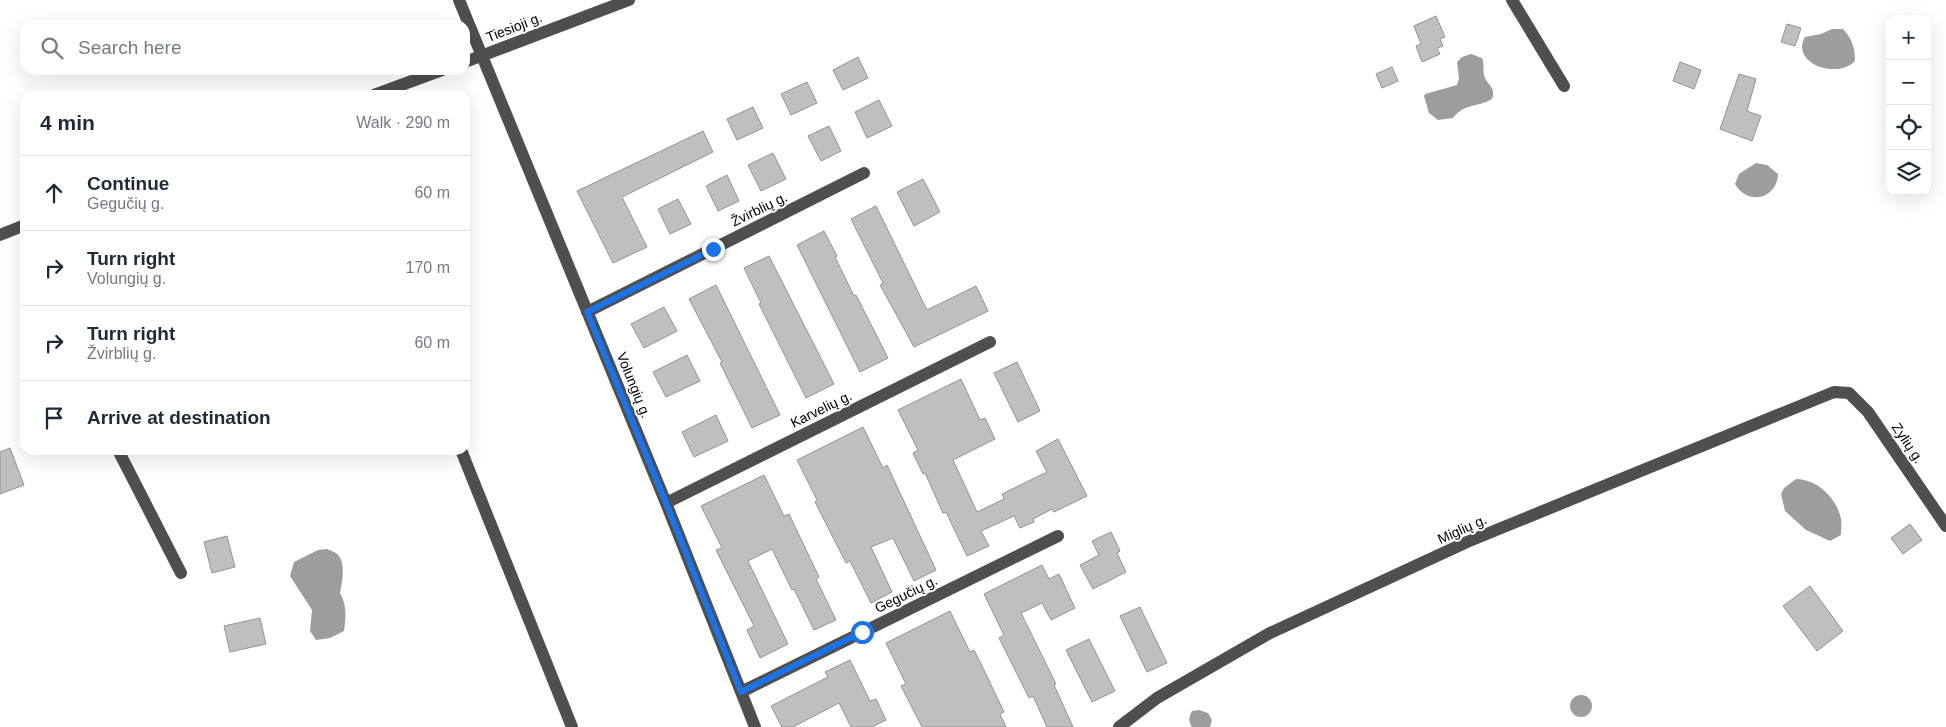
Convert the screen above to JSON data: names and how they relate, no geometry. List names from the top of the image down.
{
  "streets": {
    "street": [
      "Tiesioji g.",
      "Žvirblių g.",
      "Volungių g.",
      "Karvelių g.",
      "Zylių g.",
      "Miglių g.",
      "Gegučių g."
    ]
  },
  "crossings": [
    ["Tiesioji g.", "Volungių g."],
    ["Žvirblių g.", "Volungių g."],
    ["Volungių g.", "Karvelių g."],
    ["Volungių g.", "Gegučių g."],
    ["Zylių g.", "Miglių g."]
  ],
  "page": {
    "map_buttons": ["+", "−"],
    "search": "Search here",
    "heading": ["4 min", "Walk · 290 m"],
    "list": [
      ["Continue", "Gegučių g.", "60 m"],
      ["Turn right", "Volungių g.", "170 m"],
      ["Turn right", "Žvirblių g.", "60 m"],
      "Arrive at destination"
    ]
  }
}
